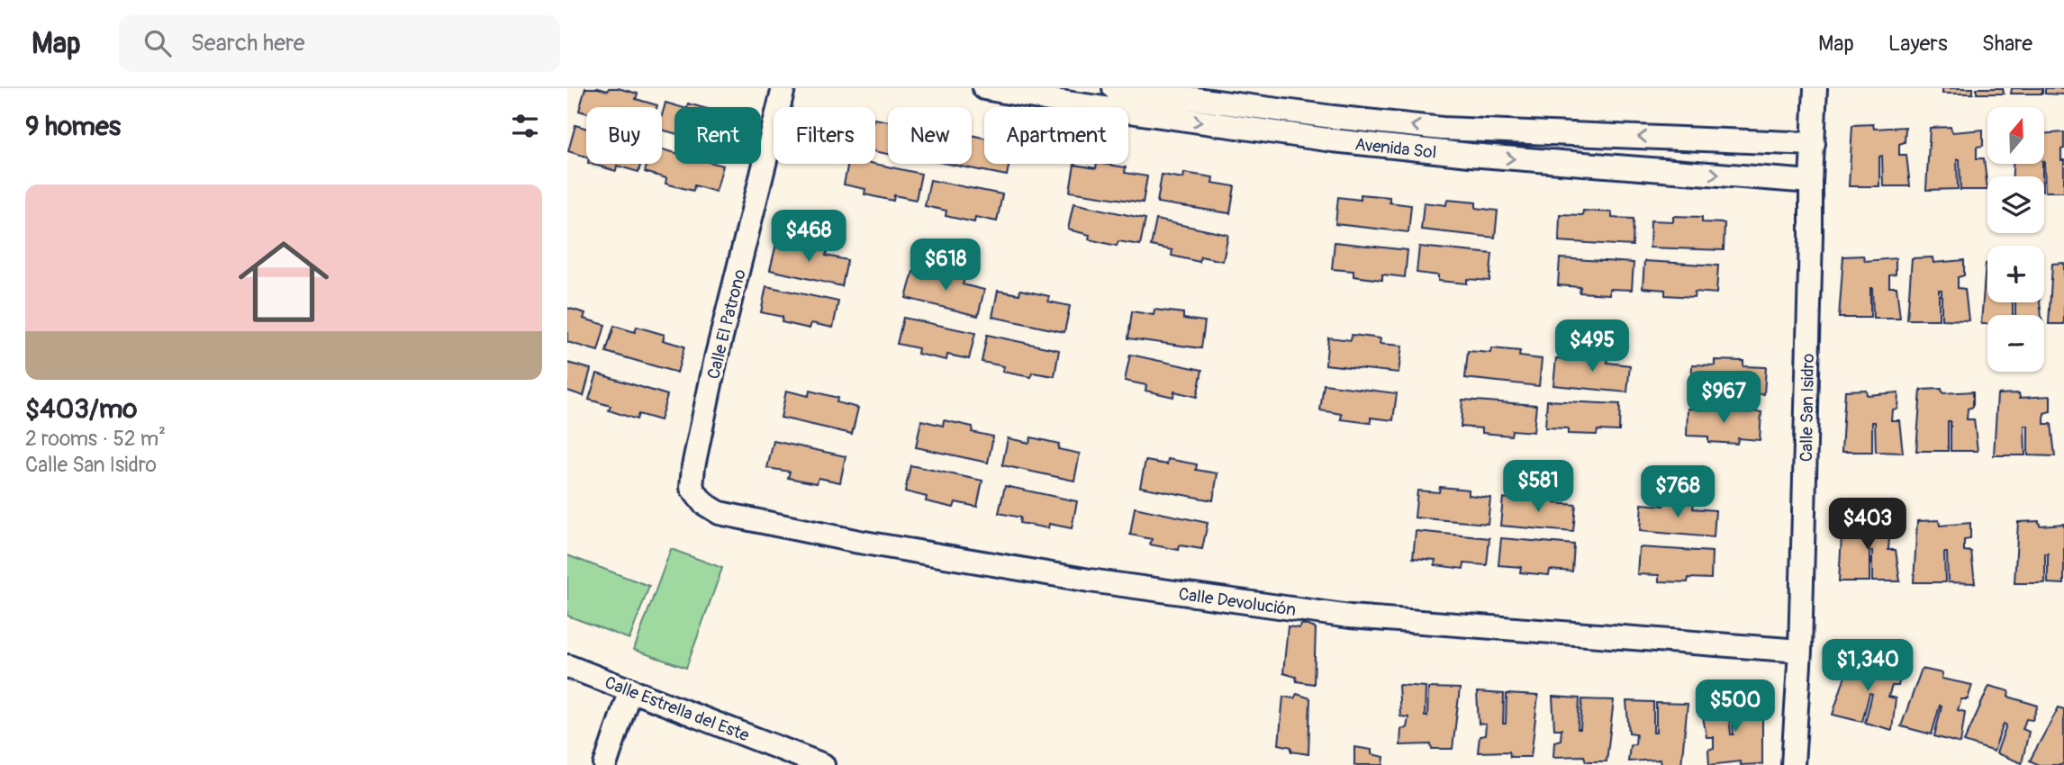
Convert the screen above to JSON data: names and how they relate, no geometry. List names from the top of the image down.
{
  "streets": {
    "street": [
      "Avenida Sol",
      "Calle El Patrono",
      "Calle San Isidro",
      "Calle Devolución",
      "Calle Estrella del Este"
    ]
  },
  "crossings": [
    ["Avenida Sol", "Calle San Isidro"],
    ["Calle El Patrono", "Calle Devolución"],
    ["Calle San Isidro", "Calle Devolución"]
  ],
  "north": "top",
  "page": {
    "header": "Map",
    "search": "Search here",
    "nav": ["Map", "Layers", "Share"],
    "heading": "9 homes",
    "map_buttons": ["+", "−"],
    "chip": [
      "Buy",
      "Rent",
      "Filters",
      "New",
      "Apartment"
    ],
    "list": [
      {
        "name": "$403/mo",
        "note": "2 rooms · 52 m² · Calle San Isidro"
      }
    ],
    "price": [
      "$468",
      "$618",
      "$495",
      "$967",
      "$581",
      "$768",
      "$403",
      "$1,340",
      "$500"
    ]
  }
}
